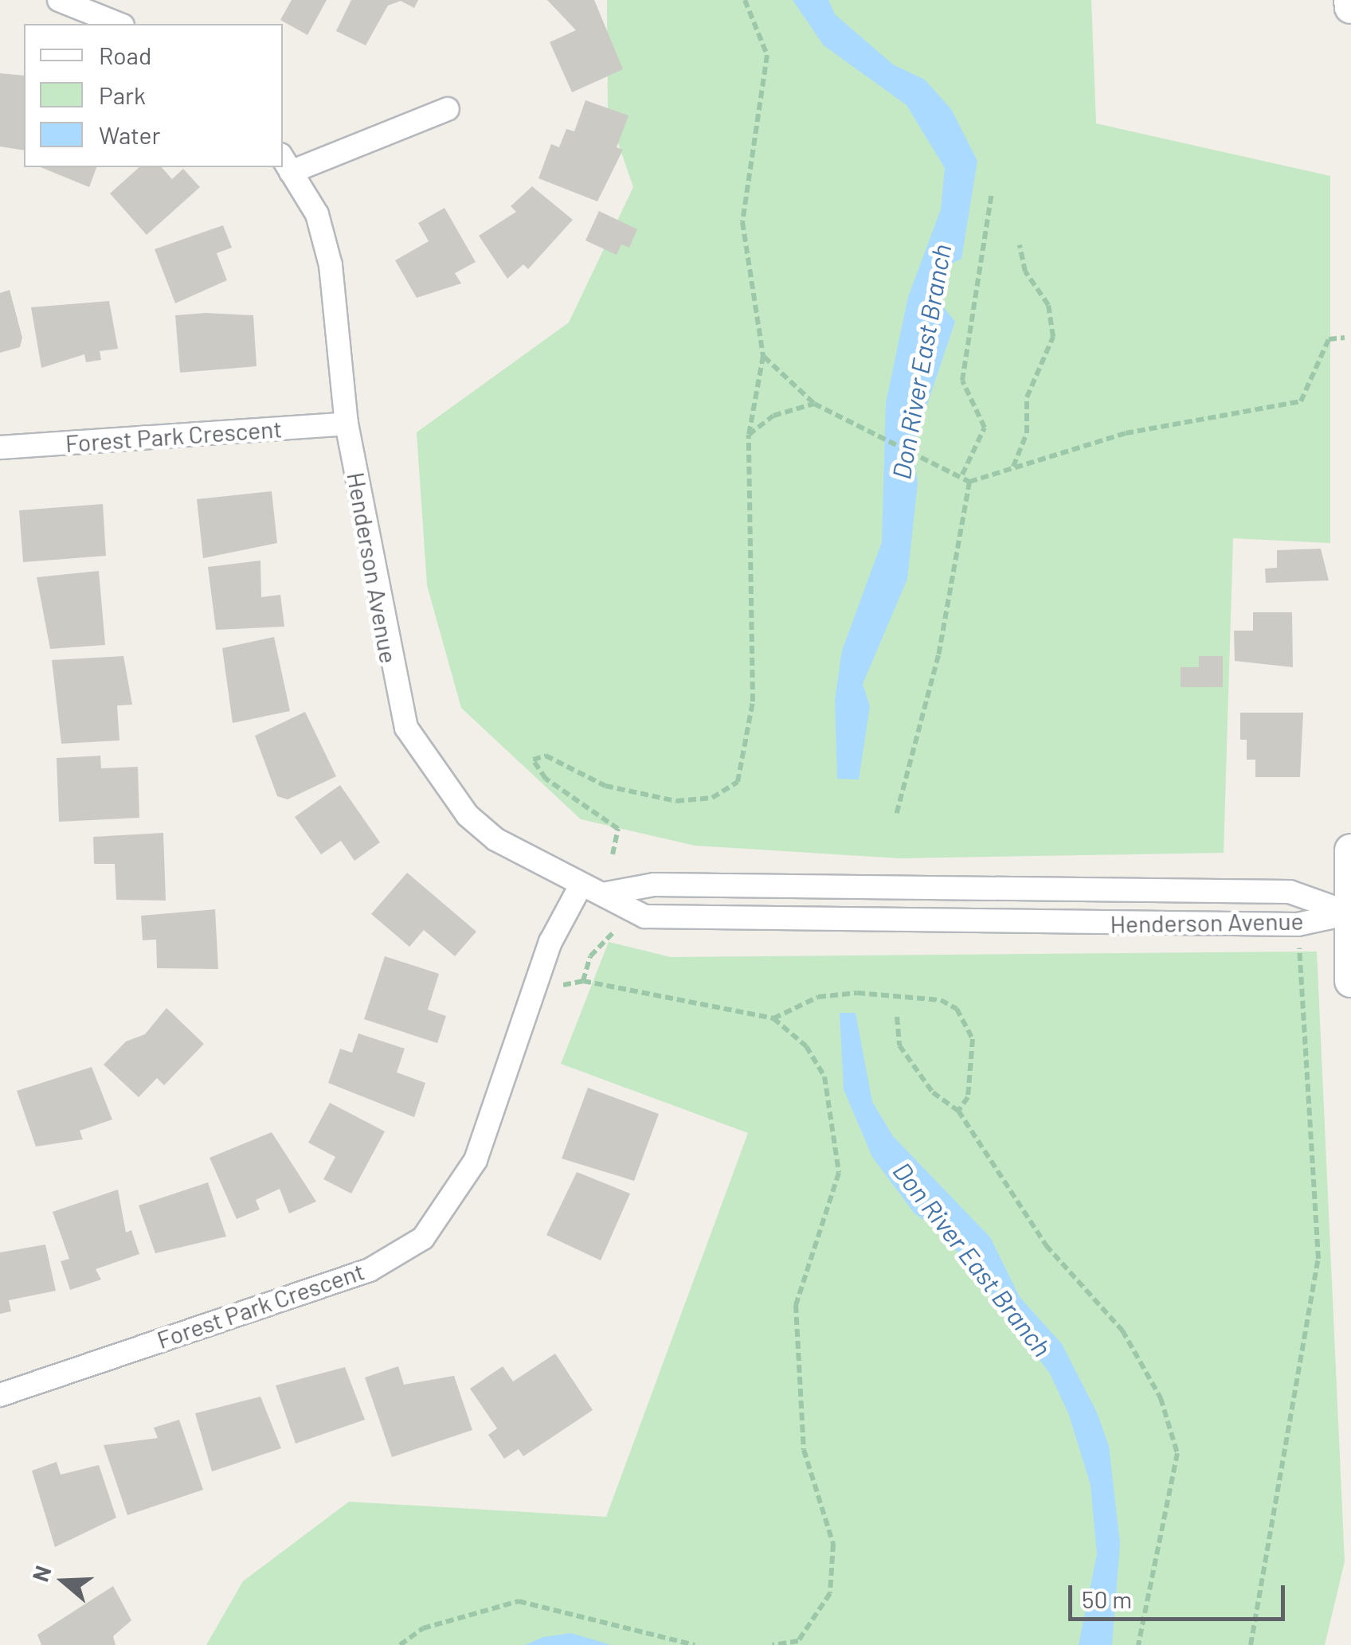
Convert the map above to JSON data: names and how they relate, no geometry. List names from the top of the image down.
{
  "streets": {
    "street": ["Forest Park Crescent", "Henderson Avenue"]
  },
  "crossings": [
    ["Forest Park Crescent", "Henderson Avenue"]
  ],
  "water": ["Don River East Branch"],
  "legend": ["Road", "Park", "Water"],
  "scale_bar": "50 m",
  "north": "left"
}
